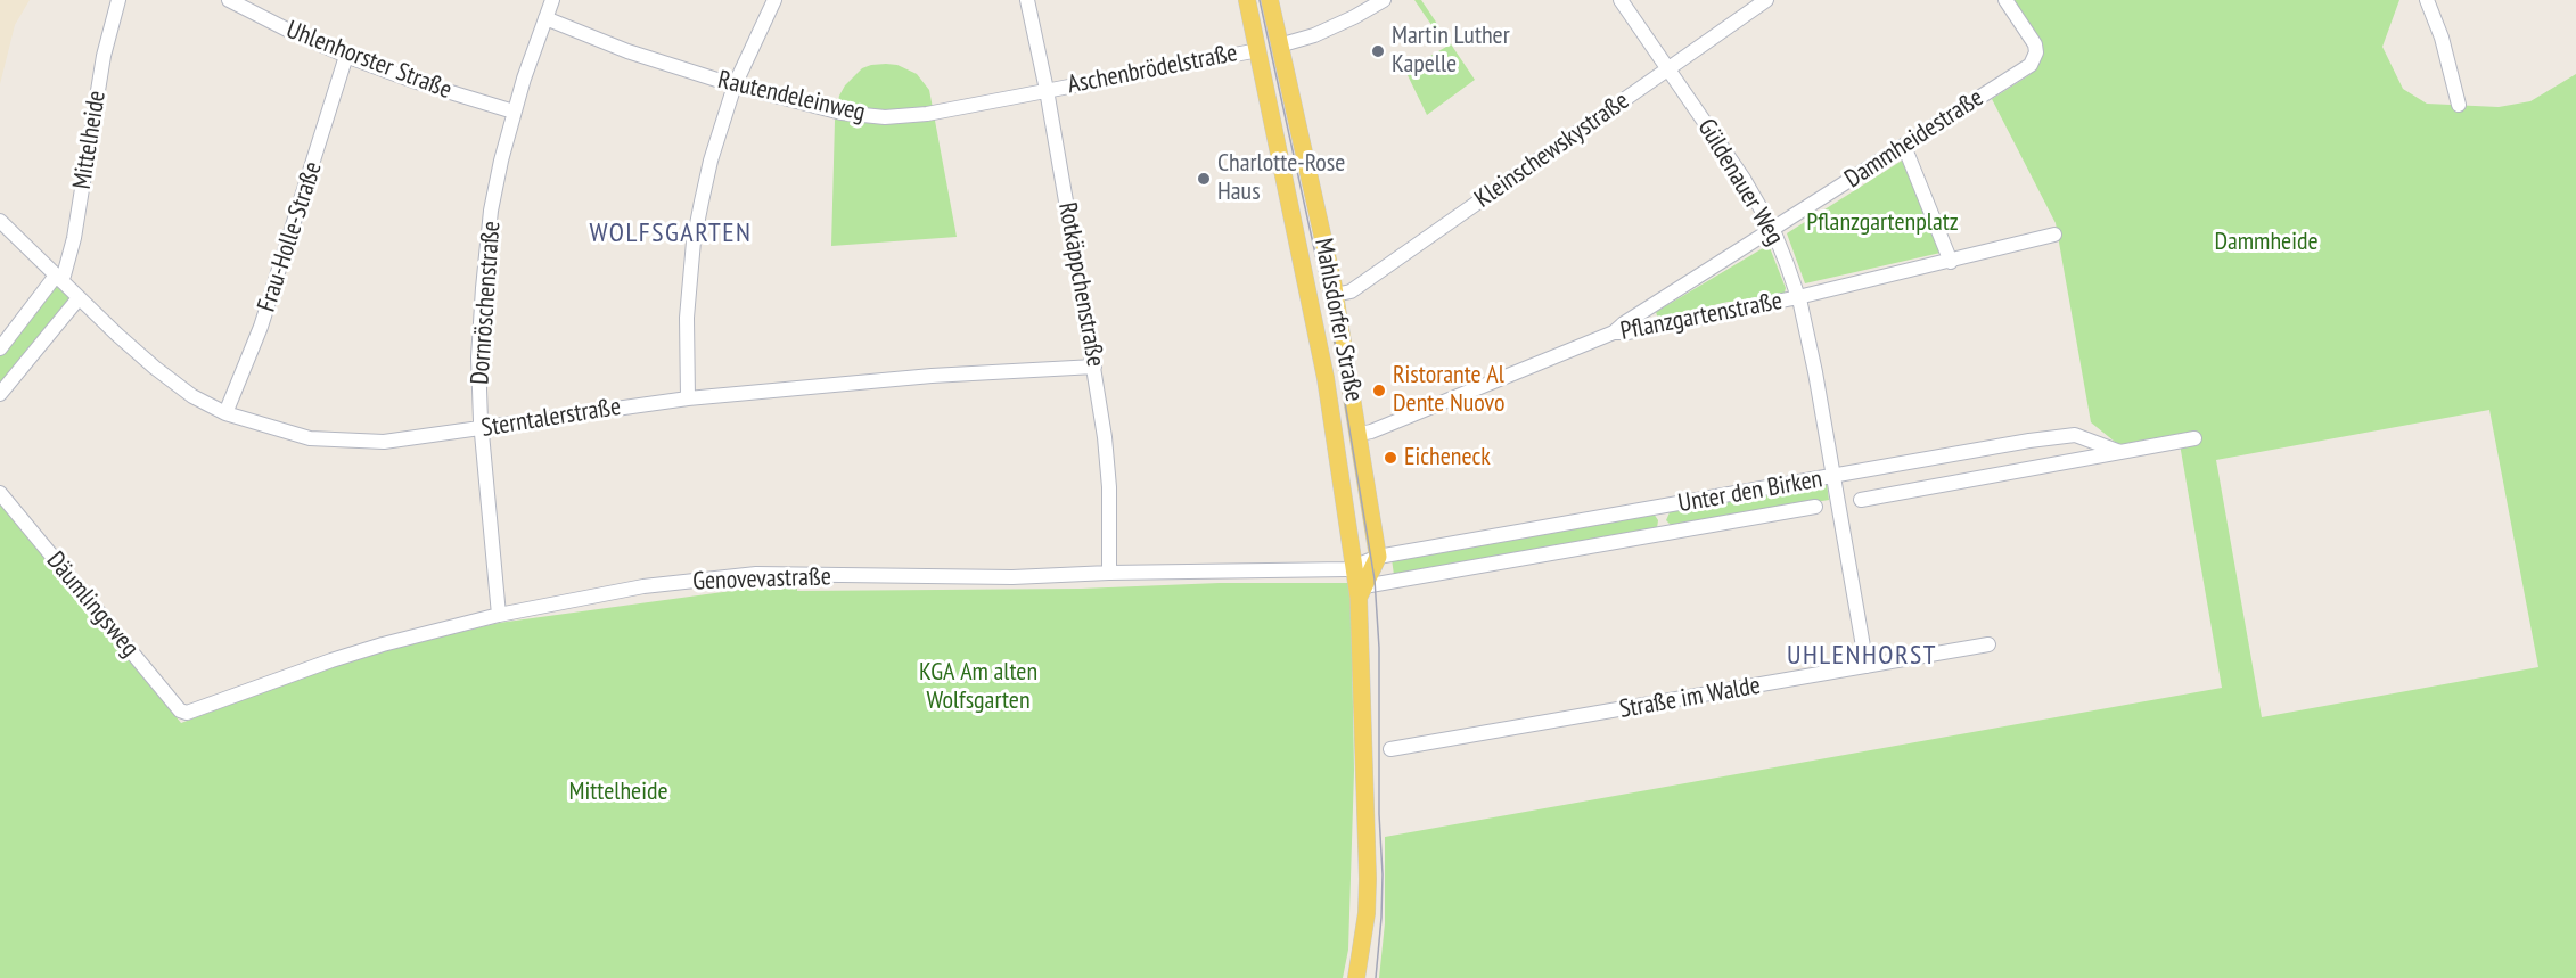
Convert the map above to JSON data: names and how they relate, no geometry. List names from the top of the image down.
{
  "streets": {
    "main road": ["Mahlsdorfer Straße"],
    "street": [
      "Uhlenhorster Straße",
      "Aschenbrödelstraße",
      "Rautendeleinweg",
      "Dammheidestraße",
      "Mittelheide",
      "Kleinschewskystraße",
      "Güldenauer Weg",
      "Frau-Holle-Straße",
      "Rotkäppchenstraße",
      "Dornröschenstraße",
      "Pflanzgartenstraße",
      "Sterntalerstraße",
      "Unter den Birken",
      "Genovevastraße",
      "Däumlingsweg",
      "Straße im Walde"
    ]
  },
  "crossings": [
    ["Uhlenhorster Straße", "Frau-Holle-Straße"],
    ["Uhlenhorster Straße", "Dornröschenstraße"],
    ["Aschenbrödelstraße", "Rautendeleinweg"],
    ["Aschenbrödelstraße", "Rotkäppchenstraße"],
    ["Aschenbrödelstraße", "Mahlsdorfer Straße"],
    ["Rautendeleinweg", "Rotkäppchenstraße"],
    ["Rautendeleinweg", "Dornröschenstraße"],
    ["Dammheidestraße", "Güldenauer Weg"],
    ["Dammheidestraße", "Pflanzgartenstraße"],
    ["Mittelheide", "Sterntalerstraße"],
    ["Kleinschewskystraße", "Güldenauer Weg"],
    ["Kleinschewskystraße", "Mahlsdorfer Straße"],
    ["Güldenauer Weg", "Pflanzgartenstraße"],
    ["Güldenauer Weg", "Unter den Birken"],
    ["Güldenauer Weg", "Straße im Walde"],
    ["Frau-Holle-Straße", "Sterntalerstraße"],
    ["Rotkäppchenstraße", "Sterntalerstraße"],
    ["Rotkäppchenstraße", "Genovevastraße"],
    ["Dornröschenstraße", "Sterntalerstraße"],
    ["Dornröschenstraße", "Genovevastraße"],
    ["Pflanzgartenstraße", "Mahlsdorfer Straße"],
    ["Mahlsdorfer Straße", "Unter den Birken"],
    ["Mahlsdorfer Straße", "Genovevastraße"],
    ["Unter den Birken", "Genovevastraße"],
    ["Genovevastraße", "Däumlingsweg"]
  ],
  "districts": ["WOLFSGARTEN", "UHLENHORST"],
  "parks": [
    "Pflanzgartenplatz",
    "Dammheide",
    "KGA Am alten Wolfsgarten",
    "Mittelheide"
  ],
  "places": [
    "Martin Luther Kapelle",
    "Charlotte-Rose Haus",
    "Ristorante Al Dente Nuovo",
    "Eicheneck"
  ]
}
